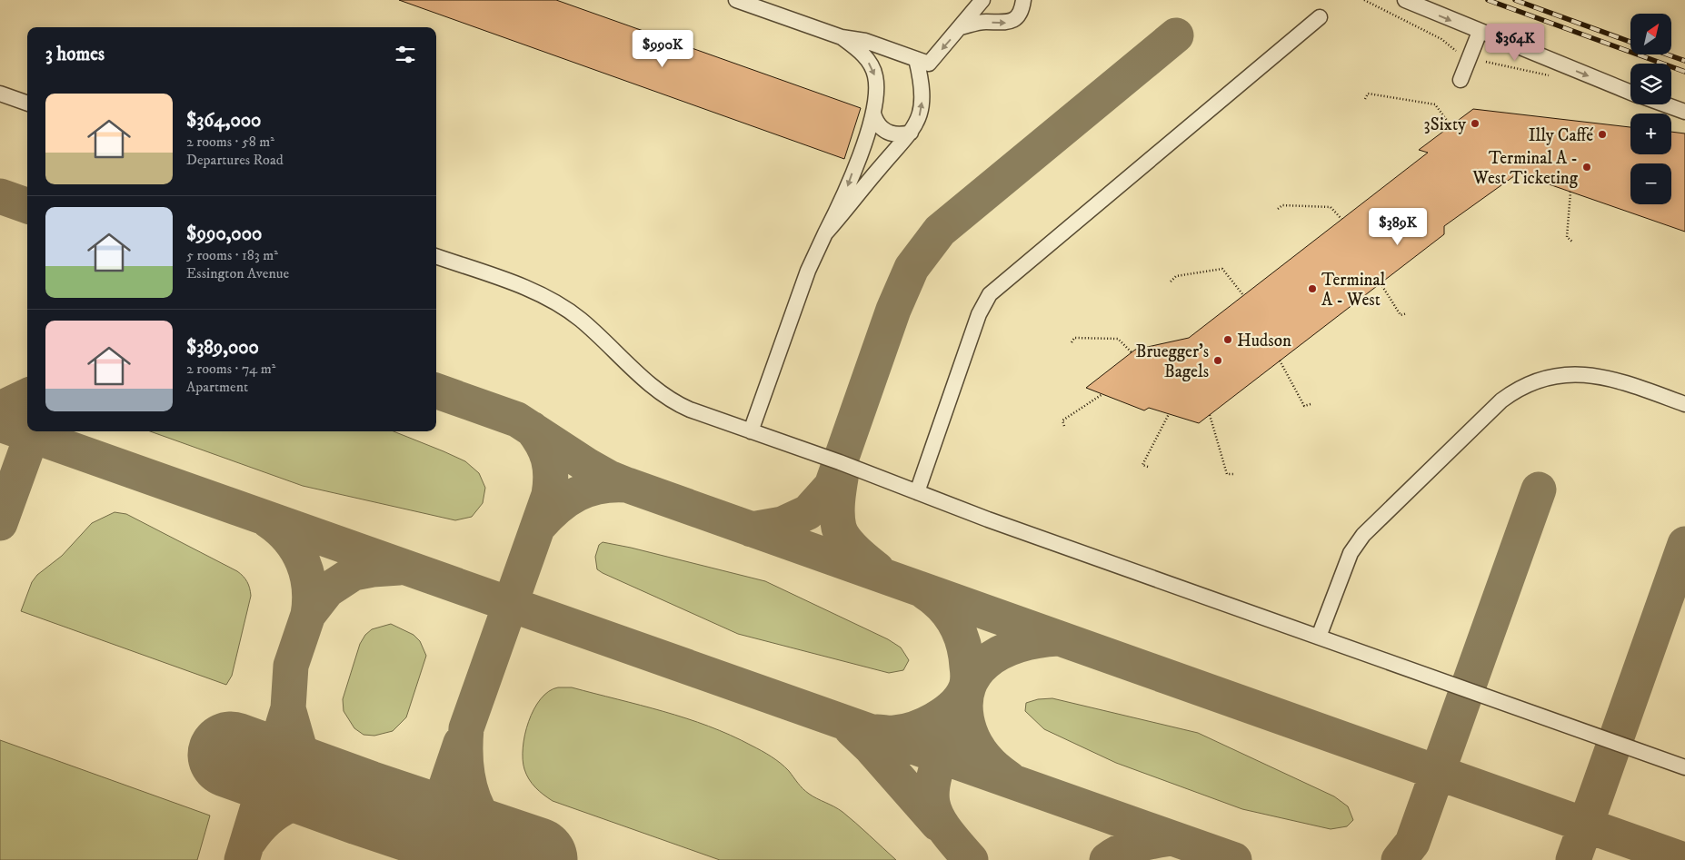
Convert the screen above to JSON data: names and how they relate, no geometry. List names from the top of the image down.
{
  "places": [
    "3Sixty",
    "Illy Caffé",
    "Terminal A - West Ticketing",
    "Terminal A - West",
    "Hudson",
    "Bruegger's Bagels"
  ],
  "north": "top right",
  "page": {
    "map_buttons": ["+", "−"],
    "price": ["$364K", "$990K", "$389K"],
    "heading": "3 homes",
    "list": [
      {
        "name": "$364,000",
        "note": "2 rooms · 58 m² · Departures Road"
      },
      {
        "name": "$990,000",
        "note": "5 rooms · 183 m² · Essington Avenue"
      },
      {
        "name": "$389,000",
        "note": "2 rooms · 74 m² · Apartment"
      }
    ]
  }
}
